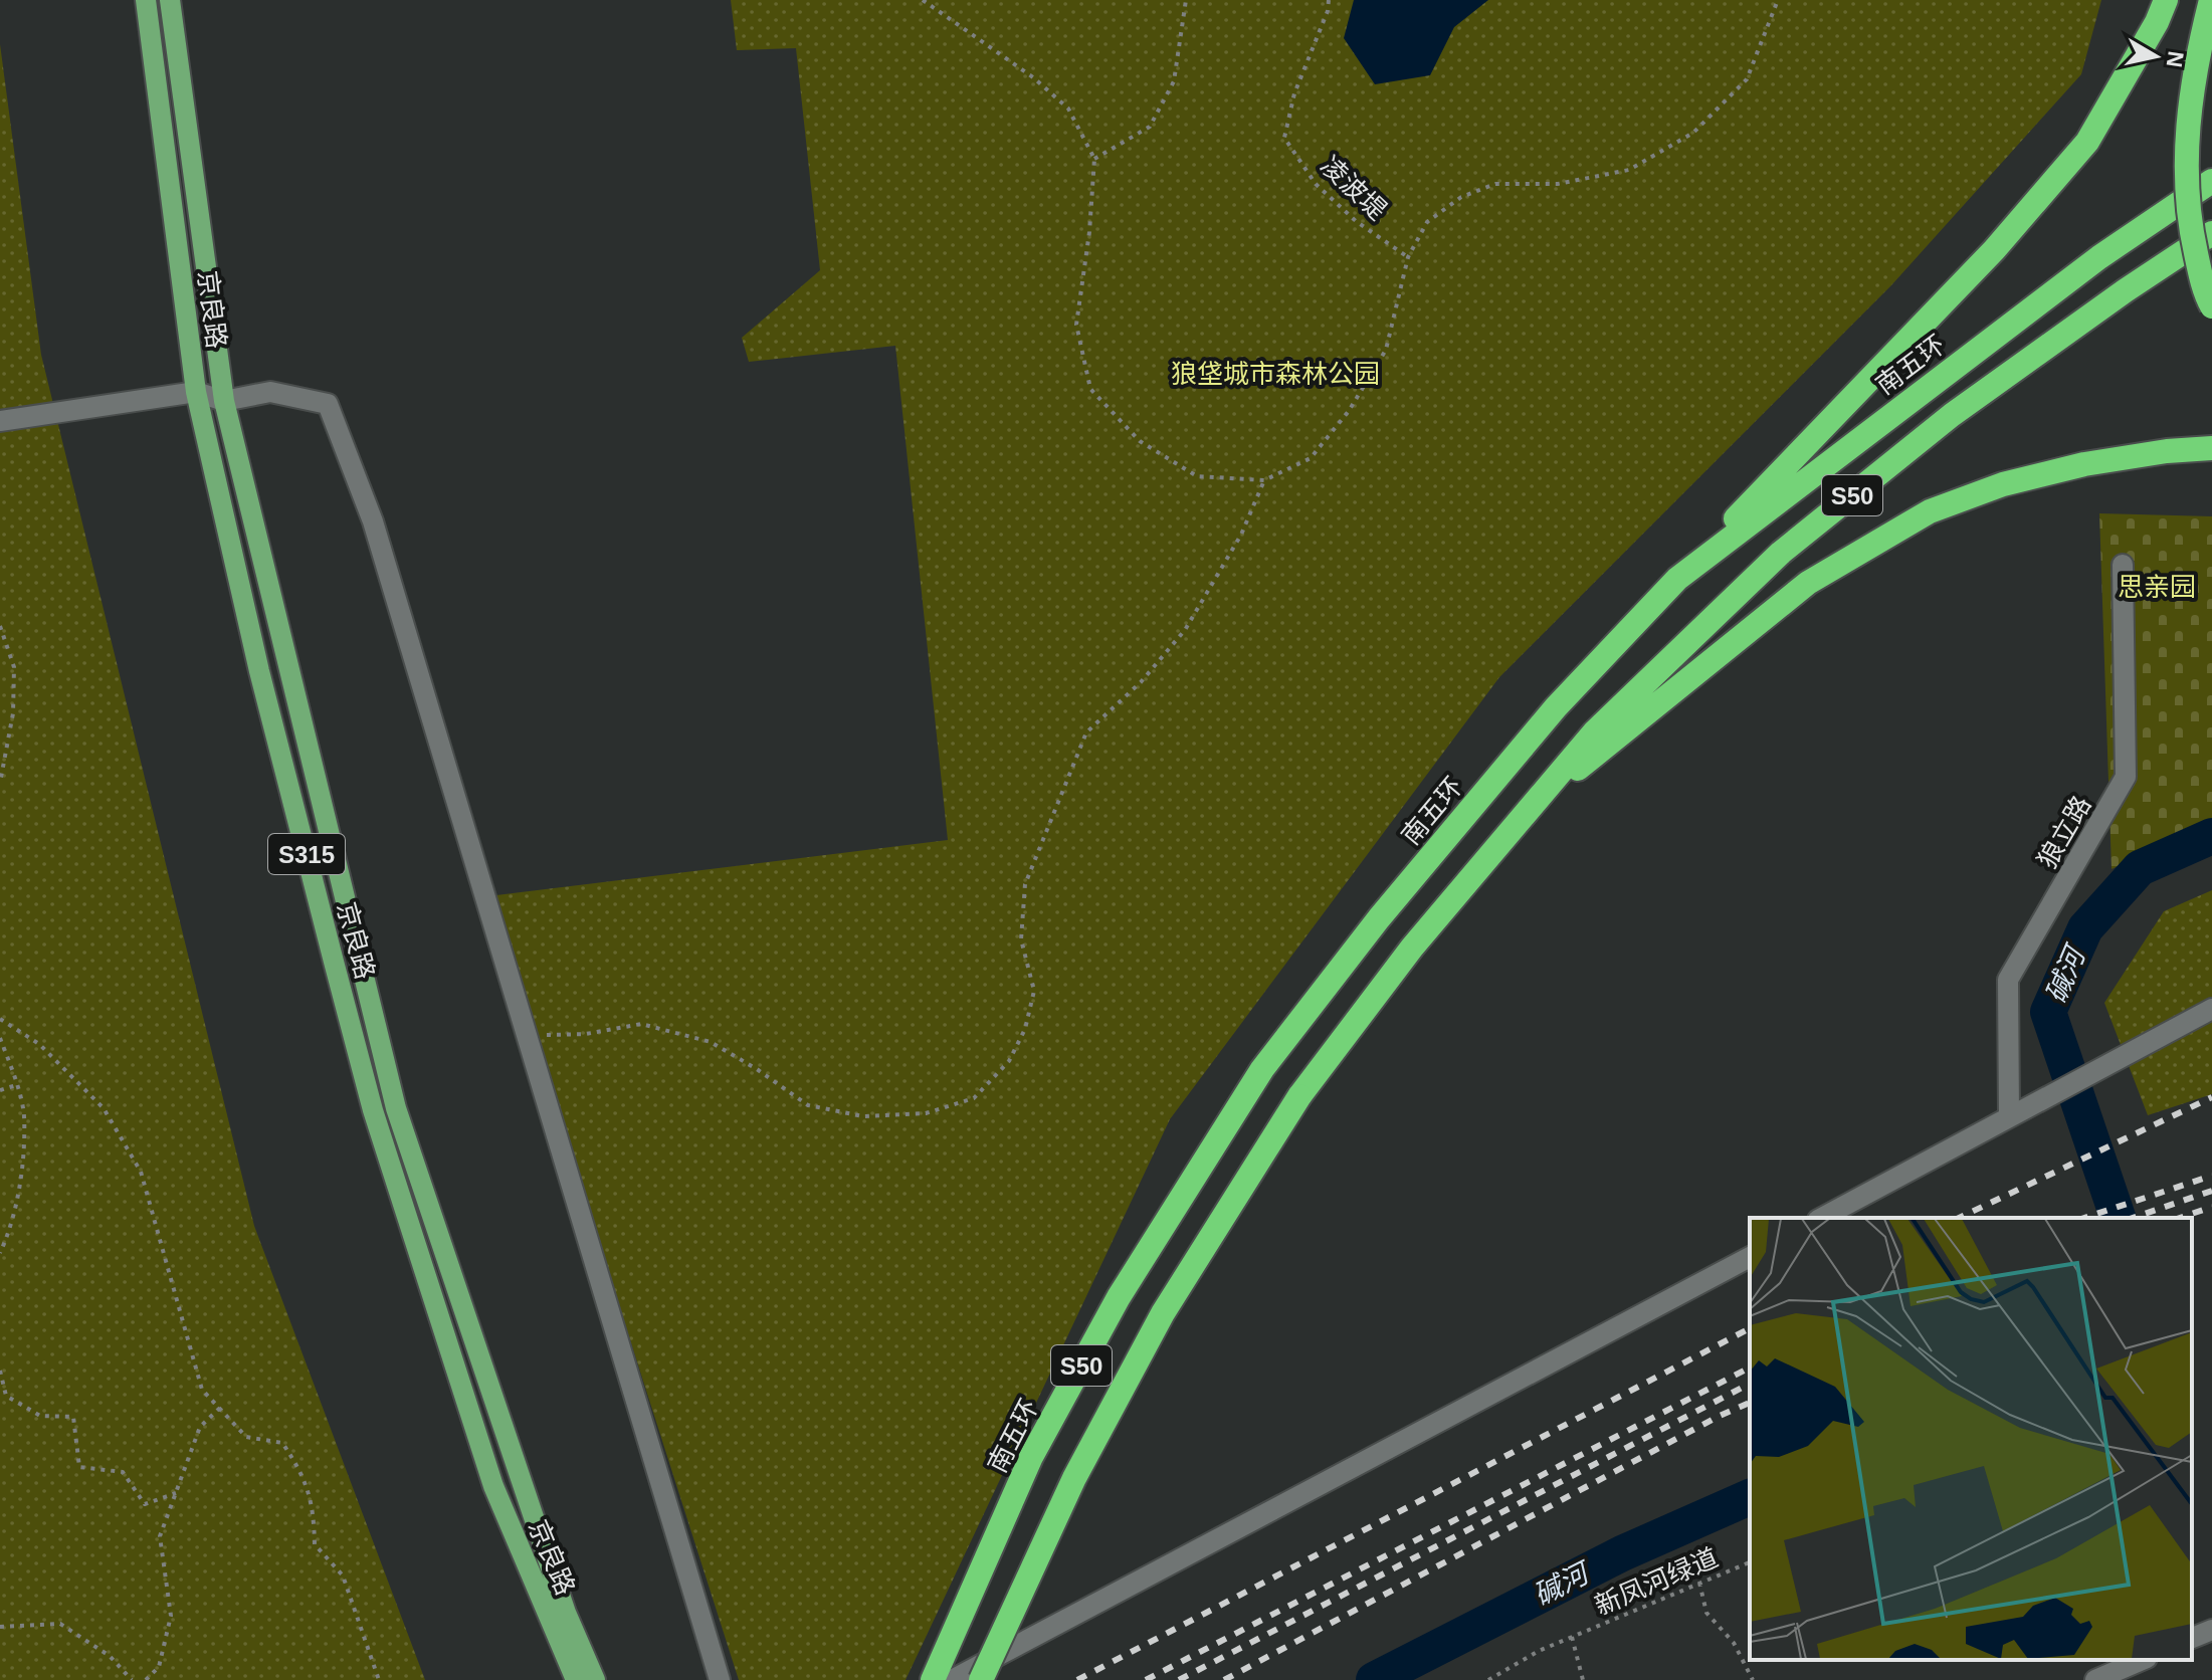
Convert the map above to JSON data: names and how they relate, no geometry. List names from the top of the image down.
{
  "streets": {
    "highway": ["南五环", "S50"],
    "main road": ["京良路", "S315"],
    "street": ["狼立路"],
    "path": ["凌波堤", "新凤河绿道"]
  },
  "water": ["碱河"],
  "parks": ["狼垡城市森林公园", "思亲园"],
  "north": "right"
}
